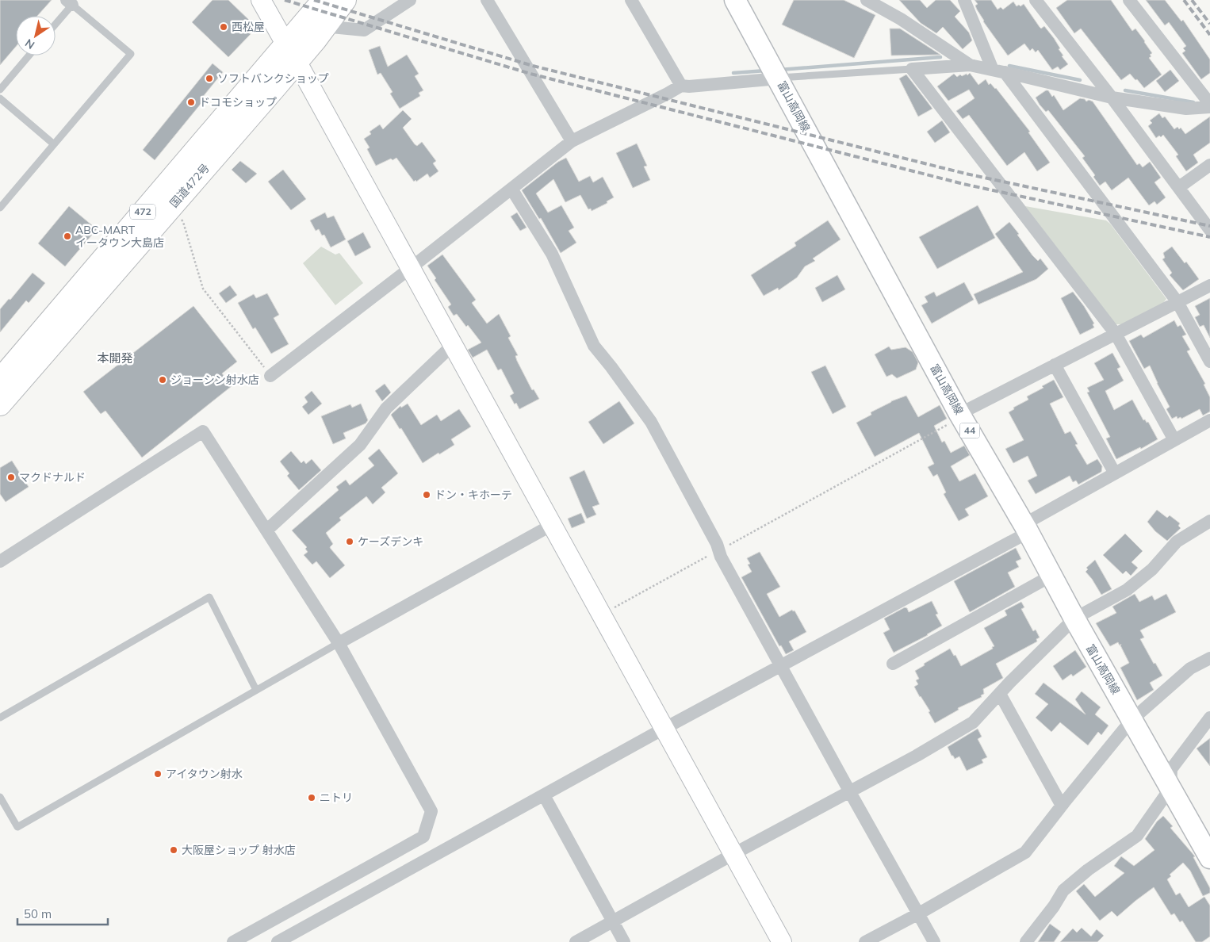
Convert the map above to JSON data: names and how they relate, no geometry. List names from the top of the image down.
{
  "streets": {
    "highway": ["国道472号", "472"],
    "main road": ["富山高岡線", "44"]
  },
  "districts": ["本開発"],
  "places": [
    "西松屋",
    "ソフトバンクショップ",
    "ドコモショップ",
    "ABC-MART イータウン大島店",
    "ジョーシン射水店",
    "マクドナルド",
    "ドン・キホーテ",
    "ケーズデンキ",
    "アイタウン射水",
    "ニトリ",
    "大阪屋ショップ 射水店"
  ],
  "scale_bar": "50 m",
  "north": "bottom left"
}
